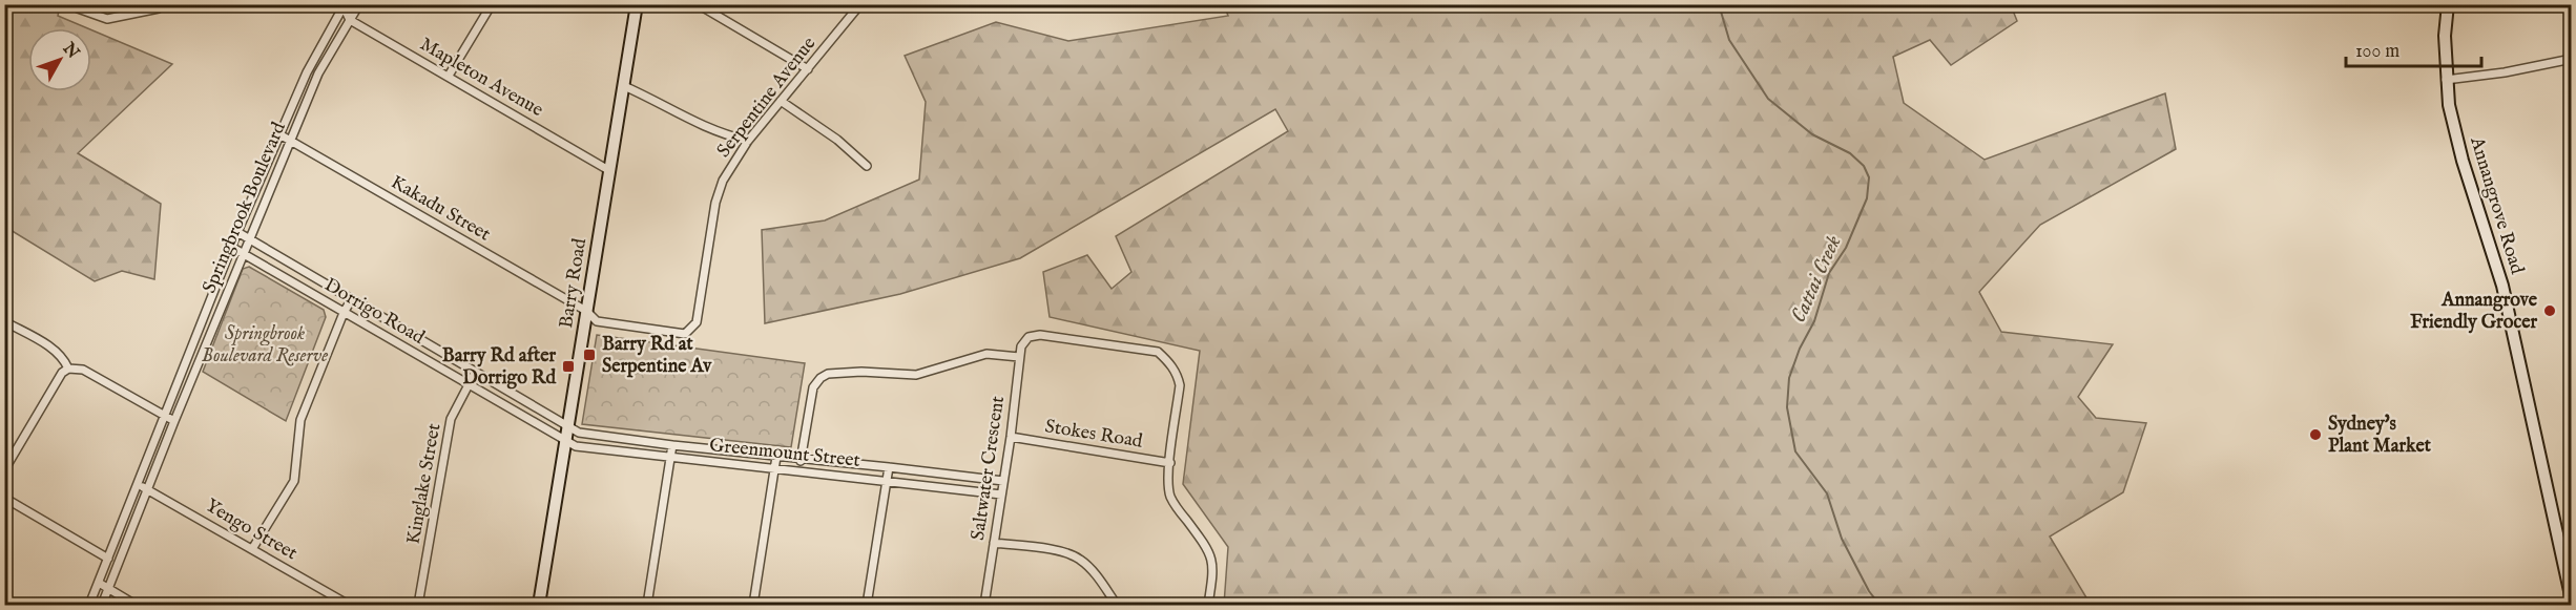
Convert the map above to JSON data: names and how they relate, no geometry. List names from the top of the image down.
{
  "streets": {
    "street": [
      "Mapleton Avenue",
      "Serpentine Avenue",
      "Annangrove Road",
      "Springbrook Boulevard",
      "Kakadu Street",
      "Barry Road",
      "Dorrigo Road",
      "Stokes Road",
      "Greenmount Street",
      "Saltwater Crescent",
      "Kinglake Street",
      "Yengo Street"
    ]
  },
  "crossings": [
    ["Mapleton Avenue", "Springbrook Boulevard"],
    ["Mapleton Avenue", "Barry Road"],
    ["Serpentine Avenue", "Kakadu Street"],
    ["Serpentine Avenue", "Barry Road"],
    ["Springbrook Boulevard", "Kakadu Street"],
    ["Springbrook Boulevard", "Dorrigo Road"],
    ["Springbrook Boulevard", "Yengo Street"],
    ["Kakadu Street", "Barry Road"],
    ["Barry Road", "Dorrigo Road"],
    ["Barry Road", "Greenmount Street"],
    ["Dorrigo Road", "Greenmount Street"],
    ["Dorrigo Road", "Kinglake Street"],
    ["Stokes Road", "Saltwater Crescent"],
    ["Greenmount Street", "Saltwater Crescent"]
  ],
  "water": ["Cattai Creek"],
  "parks": ["Springbrook Boulevard Reserve"],
  "places": {
    "other": ["Annangrove Friendly Grocer", "Sydney's Plant Market"],
    "transit": ["Barry Rd at Serpentine Av", "Barry Rd after Dorrigo Rd"]
  },
  "scale_bar": "100 m",
  "north": "top right"
}
